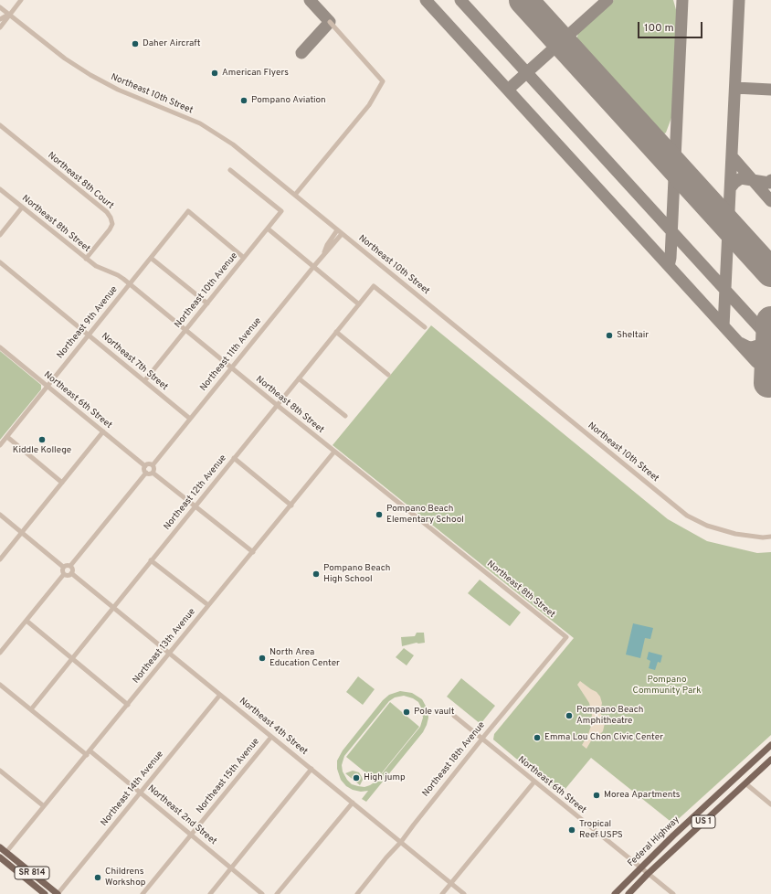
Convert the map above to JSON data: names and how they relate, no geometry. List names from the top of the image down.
{
  "streets": {
    "main road": ["US 1", "Federal Highway", "SR 814"],
    "street": [
      "Northeast 10th Street",
      "Northeast 8th Court",
      "Northeast 8th Street",
      "Northeast 10th Avenue",
      "Northeast 9th Avenue",
      "Northeast 11th Avenue",
      "Northeast 7th Street",
      "Northeast 6th Street",
      "Northeast 12th Avenue",
      "Northeast 13th Avenue",
      "Northeast 4th Street",
      "Northeast 18th Avenue",
      "Northeast 15th Avenue",
      "Northeast 14th Avenue",
      "Northeast 2nd Street"
    ]
  },
  "crossings": [
    ["Northeast 10th Street", "Northeast 11th Avenue"],
    ["Northeast 8th Court", "Northeast 8th Street"],
    ["Northeast 8th Street", "Northeast 10th Avenue"],
    ["Northeast 8th Street", "Northeast 9th Avenue"],
    ["Northeast 8th Street", "Northeast 11th Avenue"],
    ["Northeast 8th Street", "Northeast 12th Avenue"],
    ["Northeast 8th Street", "Northeast 13th Avenue"],
    ["Northeast 8th Street", "Northeast 18th Avenue"],
    ["Northeast 10th Avenue", "Northeast 9th Avenue"],
    ["Northeast 10th Avenue", "Northeast 7th Street"],
    ["Northeast 9th Avenue", "Northeast 7th Street"],
    ["Northeast 9th Avenue", "Northeast 6th Street"],
    ["Northeast 11th Avenue", "Northeast 7th Street"],
    ["Northeast 11th Avenue", "Northeast 6th Street"],
    ["Northeast 6th Street", "Northeast 18th Avenue"],
    ["Northeast 6th Street", "Federal Highway"],
    ["Northeast 12th Avenue", "Northeast 4th Street"],
    ["Northeast 12th Avenue", "Northeast 2nd Street"],
    ["Northeast 13th Avenue", "Northeast 4th Street"],
    ["Northeast 13th Avenue", "Northeast 2nd Street"],
    ["Northeast 13th Avenue", "SR 814"],
    ["Northeast 4th Street", "Northeast 18th Avenue"],
    ["Northeast 4th Street", "Northeast 15th Avenue"],
    ["Northeast 4th Street", "Northeast 14th Avenue"],
    ["Northeast 15th Avenue", "Northeast 2nd Street"],
    ["Northeast 14th Avenue", "Northeast 2nd Street"],
    ["Northeast 14th Avenue", "SR 814"]
  ],
  "parks": ["Pompano Community Park"],
  "places": [
    "Daher Aircraft",
    "American Flyers",
    "Pompano Aviation",
    "Sheltair",
    "Kiddle Kollege",
    "Pompano Beach Elementary School",
    "Pompano Beach High School",
    "North Area Education Center",
    "Pole vault",
    "Pompano Beach Amphitheatre",
    "Emma Lou Chon Civic Center",
    "High jump",
    "Morea Apartments",
    "Tropical Reef USPS",
    "Childrens Workshop"
  ],
  "scale_bar": "100 m"
}
